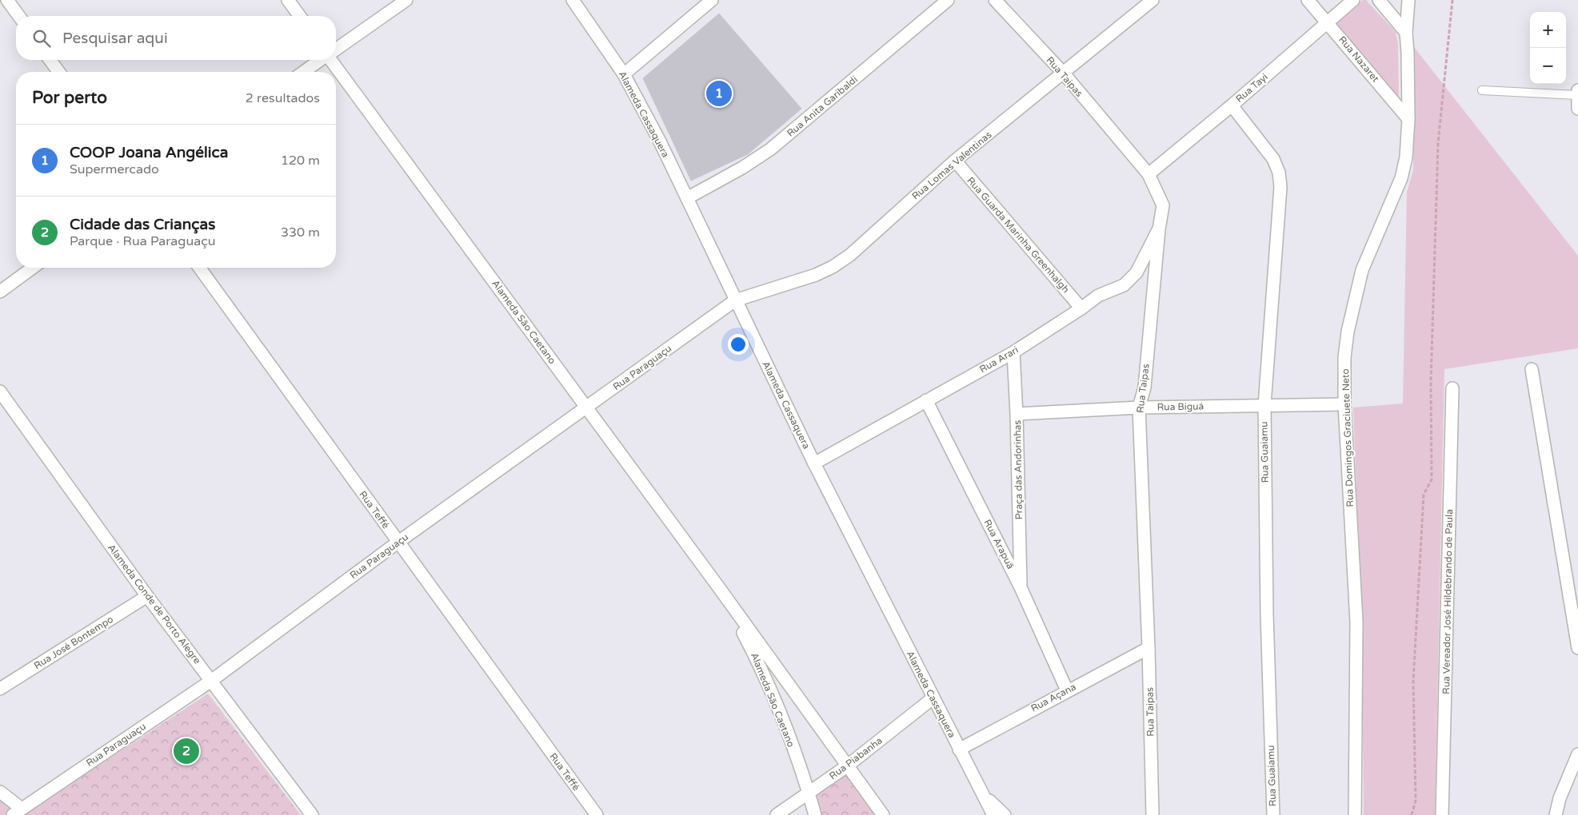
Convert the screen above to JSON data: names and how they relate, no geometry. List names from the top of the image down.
{
  "streets": {
    "street": [
      "Rua Nazaret",
      "Rua Taipas",
      "Rua Tayi",
      "Rua Anita Garibaldi",
      "Alameda Cassaquera",
      "Rua Lomas Valentinas",
      "Rua Guarda Marinha Greenhalgh",
      "Alameda São Caetano",
      "Rua Arari",
      "Rua Paraguaçu",
      "Rua Biguá",
      "Rua Domingos Graciuete Neto",
      "Rua Guaiamu",
      "Praça das Andorinhas",
      "Rua Teffé",
      "Rua Arapuã",
      "Rua Vereador José Hildebrando de Paula",
      "Alameda Conde de Porto Alegre",
      "Rua José Bontempo",
      "Rua Açana",
      "Rua Piabanha"
    ]
  },
  "crossings": [
    ["Rua Nazaret", "Rua Tayi"],
    ["Rua Nazaret", "Rua Domingos Graciuete Neto"],
    ["Rua Taipas", "Rua Tayi"],
    ["Rua Taipas", "Rua Lomas Valentinas"],
    ["Rua Taipas", "Rua Arari"],
    ["Rua Taipas", "Rua Biguá"],
    ["Rua Taipas", "Rua Açana"],
    ["Rua Tayi", "Rua Guaiamu"],
    ["Rua Anita Garibaldi", "Alameda Cassaquera"],
    ["Alameda Cassaquera", "Rua Lomas Valentinas"],
    ["Alameda Cassaquera", "Rua Arari"],
    ["Alameda Cassaquera", "Rua Paraguaçu"],
    ["Alameda Cassaquera", "Rua Açana"],
    ["Alameda Cassaquera", "Rua Piabanha"],
    ["Rua Lomas Valentinas", "Rua Guarda Marinha Greenhalgh"],
    ["Rua Lomas Valentinas", "Rua Paraguaçu"],
    ["Rua Guarda Marinha Greenhalgh", "Rua Arari"],
    ["Alameda São Caetano", "Rua Paraguaçu"],
    ["Alameda São Caetano", "Rua Piabanha"],
    ["Rua Arari", "Praça das Andorinhas"],
    ["Rua Arari", "Rua Arapuã"],
    ["Rua Paraguaçu", "Rua Teffé"],
    ["Rua Paraguaçu", "Alameda Conde de Porto Alegre"],
    ["Rua Biguá", "Rua Domingos Graciuete Neto"],
    ["Rua Biguá", "Rua Guaiamu"],
    ["Rua Biguá", "Praça das Andorinhas"],
    ["Praça das Andorinhas", "Rua Arapuã"],
    ["Rua Arapuã", "Rua Açana"],
    ["Alameda Conde de Porto Alegre", "Rua José Bontempo"]
  ],
  "page": {
    "map_buttons": ["+", "−"],
    "search": "Pesquisar aqui",
    "heading": ["Por perto", "2 resultados"],
    "pins": ["1", "2"],
    "list": [
      {
        "mark": "1",
        "name": "COOP Joana Angélica",
        "note": "Supermercado",
        "value": "120 m"
      },
      {
        "mark": "2",
        "name": "Cidade das Crianças",
        "note": "Parque · Rua Paraguaçu",
        "value": "330 m"
      }
    ]
  }
}
